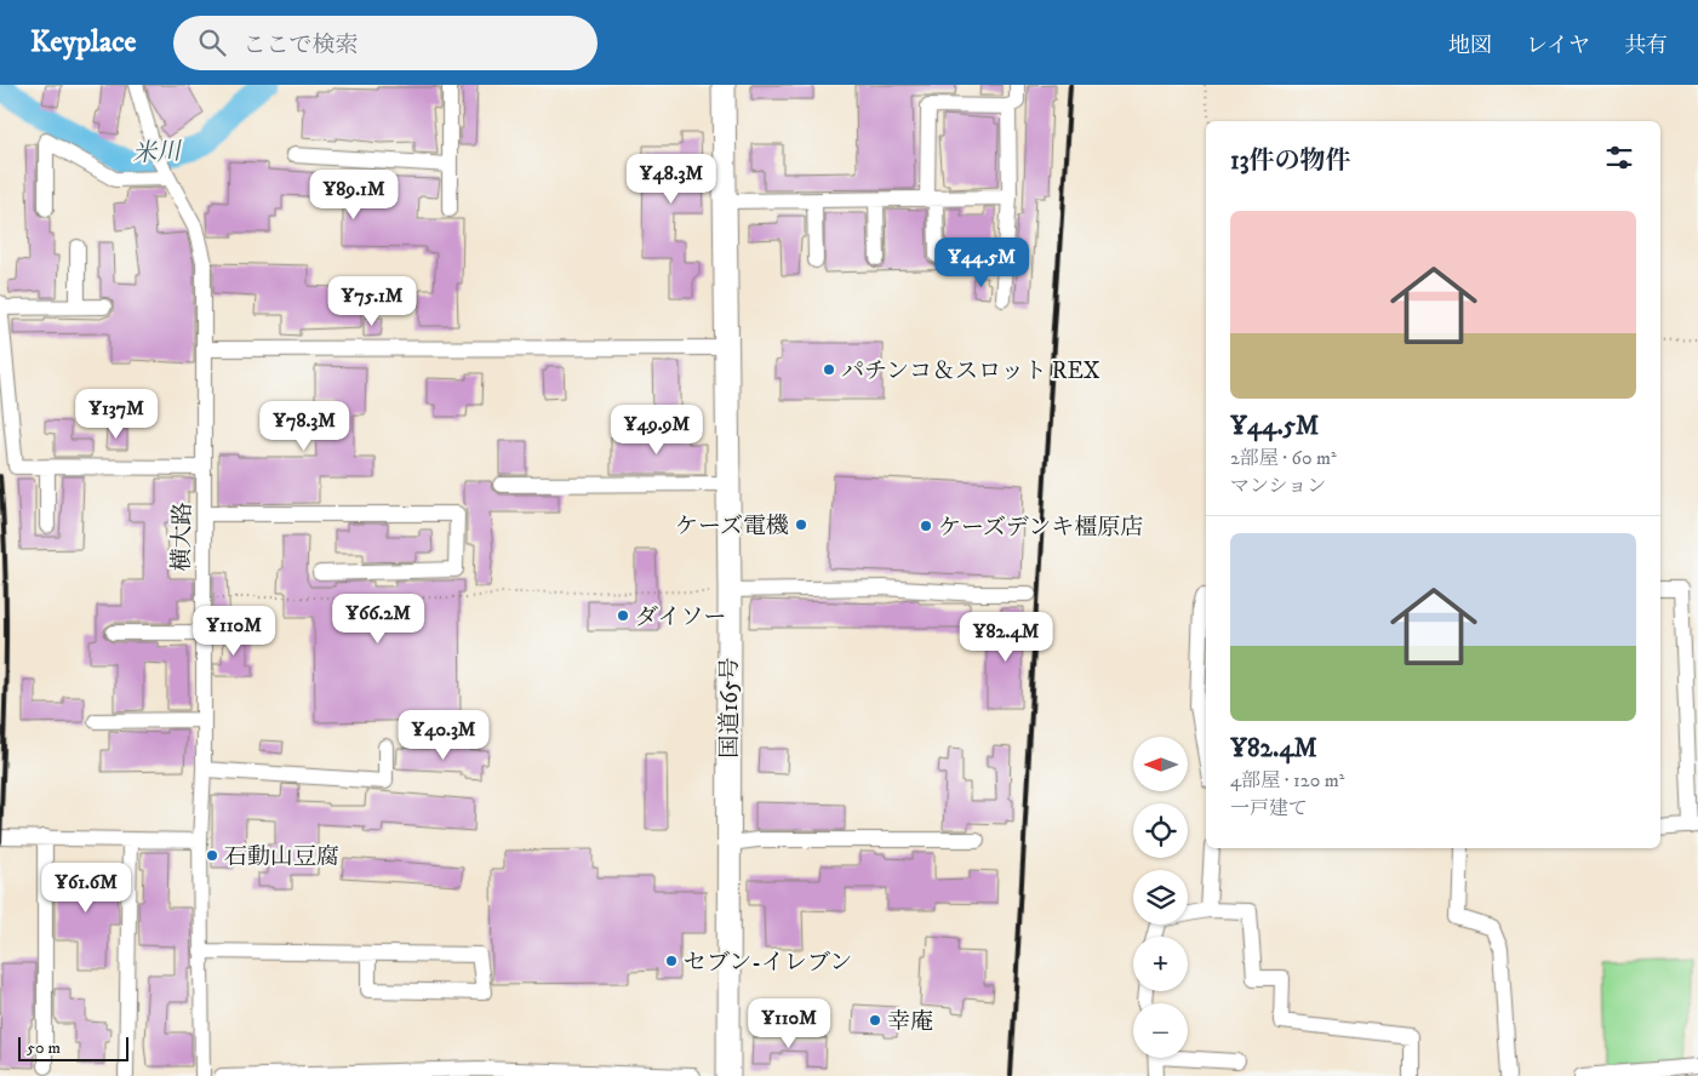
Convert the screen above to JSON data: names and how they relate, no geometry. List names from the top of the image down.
{
  "streets": {
    "highway": ["国道165号"],
    "street": ["横大路"]
  },
  "water": ["米川"],
  "places": [
    "パチンコ＆スロット REX",
    "ケーズ電機",
    "ケーズデンキ橿原店",
    "ダイソー",
    "石動山豆腐",
    "セブン-イレブン",
    "幸庵"
  ],
  "scale_bar": "50 m",
  "north": "left",
  "page": {
    "header": "Keyplace",
    "search": "ここで検索",
    "nav": ["地図", "レイヤ", "共有"],
    "heading": "13件の物件",
    "price": [
      "¥48.3M",
      "¥89.1M",
      "¥44.5M",
      "¥75.1M",
      "¥137M",
      "¥78.3M",
      "¥49.9M",
      "¥66.2M",
      "¥110M",
      "¥82.4M",
      "¥40.3M",
      "¥61.6M",
      "¥110M"
    ],
    "list": [
      {
        "name": "¥44.5M",
        "note": "2部屋 · 60 m² · マンション"
      },
      {
        "name": "¥82.4M",
        "note": "4部屋 · 120 m² · 一戸建て"
      }
    ],
    "map_buttons": ["+", "−"],
    "scale": "50 m"
  }
}
